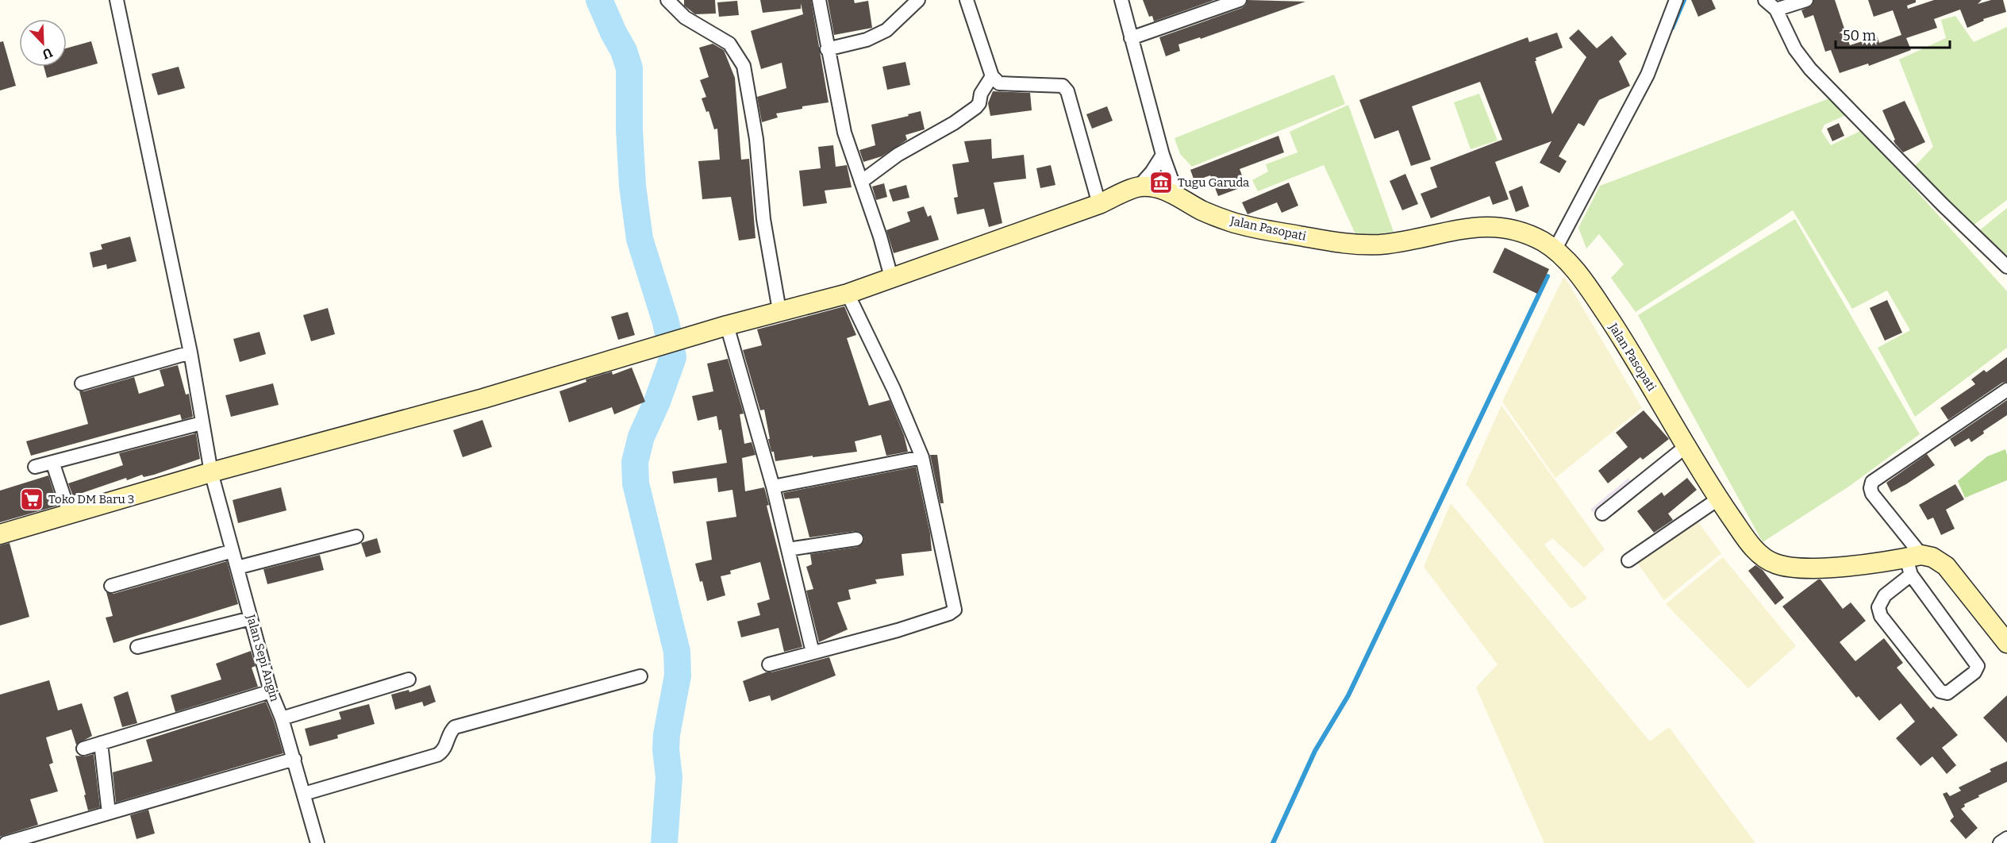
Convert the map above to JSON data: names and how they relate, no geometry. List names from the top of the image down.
{
  "streets": {
    "street": ["Jalan Pasopati", "Jalan Sepi Angin"]
  },
  "places": {
    "museum": ["Tugu Garuda"],
    "supermarket": ["Toko DM Baru 3"]
  },
  "scale_bar": "50 m",
  "north": "bottom right"
}
